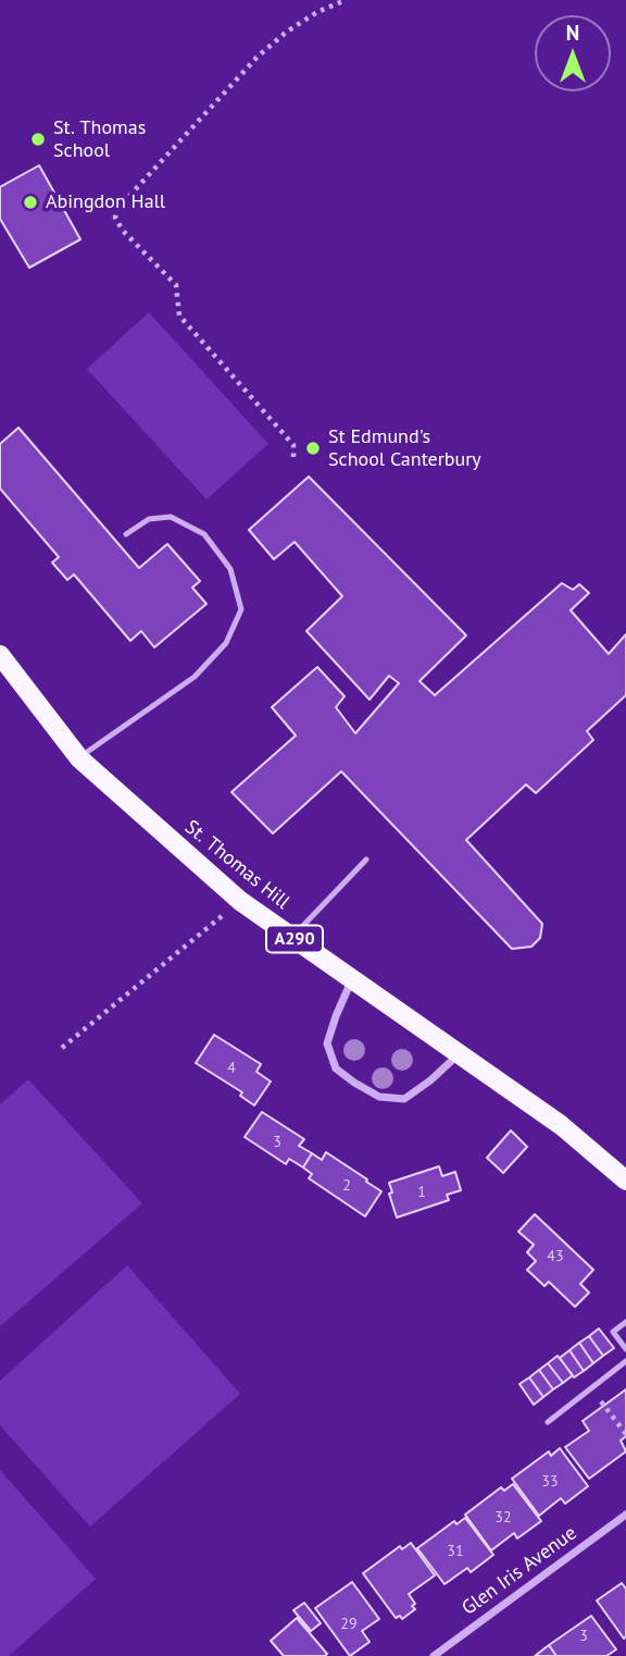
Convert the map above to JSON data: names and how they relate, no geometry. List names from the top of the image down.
{
  "streets": {
    "main road": ["St. Thomas Hill", "A290"],
    "street": ["Glen Iris Avenue"]
  },
  "places": ["St. Thomas School", "Abingdon Hall", "St Edmund's School Canterbury"],
  "house_numbers": [
    "4",
    "3",
    "2",
    "1",
    "43",
    "33",
    "32",
    "31",
    "29",
    "3"
  ],
  "north": "top"
}
